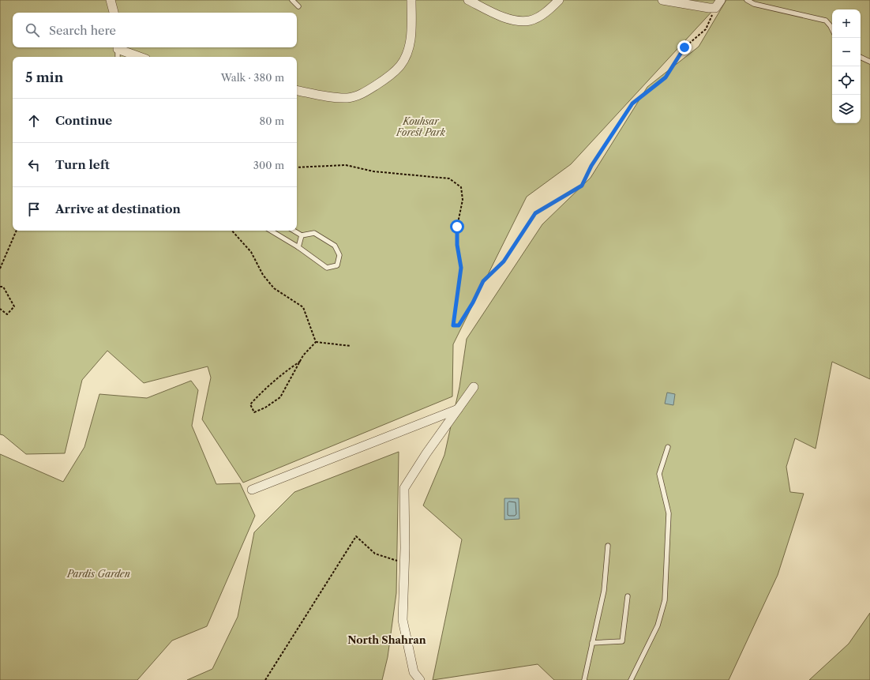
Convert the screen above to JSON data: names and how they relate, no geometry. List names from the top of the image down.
{
  "districts": ["North Shahran"],
  "parks": ["Kouhsar Forest Park", "Pardis Garden"],
  "page": {
    "map_buttons": ["+", "−"],
    "search": "Search here",
    "heading": ["5 min", "Walk · 380 m"],
    "list": [
      ["Continue", "80 m"],
      ["Turn left", "300 m"],
      "Arrive at destination"
    ]
  }
}
